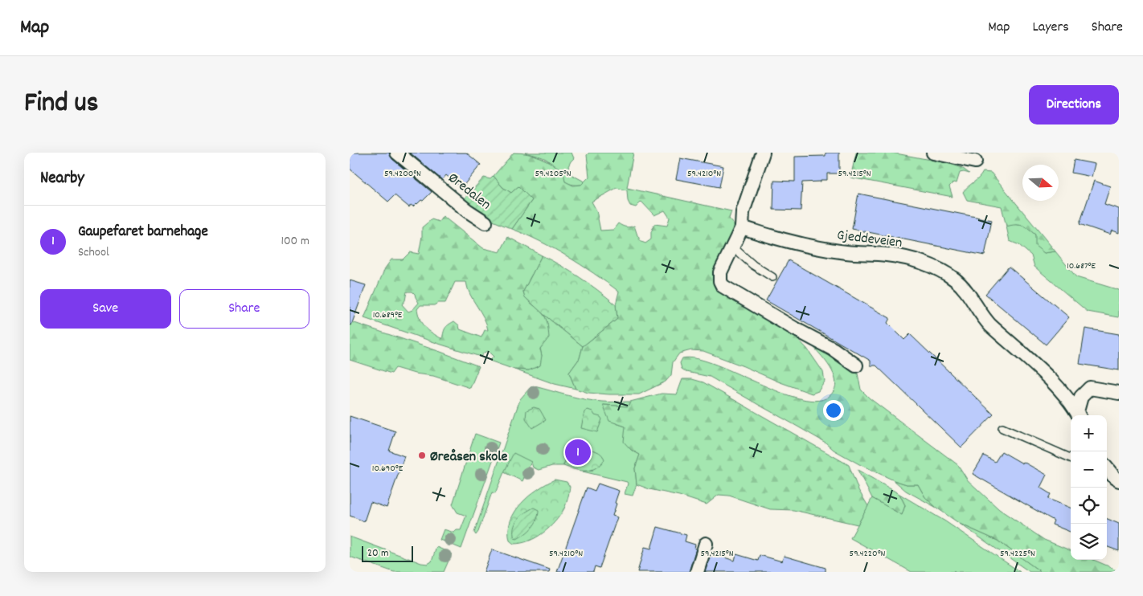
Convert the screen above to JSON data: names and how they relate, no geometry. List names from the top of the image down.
{
  "streets": {
    "street": ["Øredalen", "Gjeddeveien"]
  },
  "places": ["Øreåsen skole"],
  "scale_bar": "20 m",
  "north": "right",
  "page": {
    "header": "Map",
    "nav": ["Map", "Layers", "Share"],
    "title": "Find us",
    "buttons": [
      "Directions",
      ["Save", "Share"]
    ],
    "heading": "Nearby",
    "list": [
      {
        "mark": "1",
        "name": "Gaupefaret barnehage",
        "note": "School",
        "value": "100 m"
      }
    ],
    "map_buttons": ["+", "−"],
    "pins": "1",
    "scale": "20 m"
  },
  "coordinates": [
    "59.4200°N",
    "59.4205°N",
    "59.4210°N",
    "59.4215°N",
    "10.687°E",
    "10.689°E",
    "10.690°E",
    "59.4220°N",
    "59.4225°N"
  ]
}
